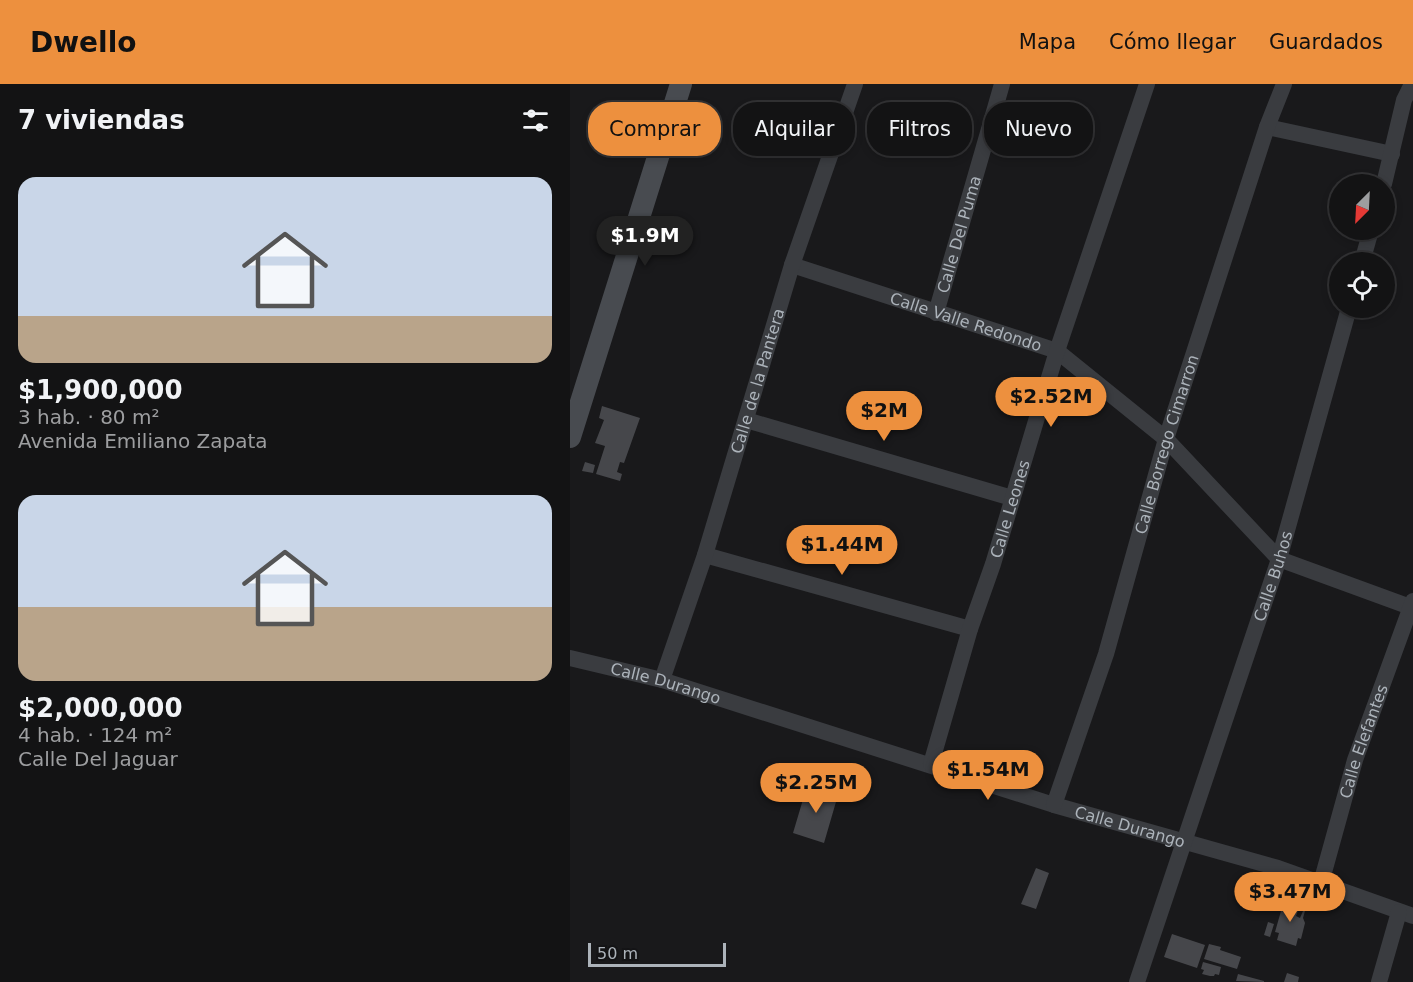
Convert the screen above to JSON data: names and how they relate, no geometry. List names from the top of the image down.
{
  "streets": {
    "street": [
      "Calle Del Puma",
      "Calle Valle Redondo",
      "Calle de la Pantera",
      "Calle Borrego Cimarron",
      "Calle Leones",
      "Calle Buhos",
      "Calle Durango",
      "Calle Elefantes"
    ]
  },
  "crossings": [
    ["Calle Del Puma", "Calle Valle Redondo"],
    ["Calle Valle Redondo", "Calle de la Pantera"],
    ["Calle Valle Redondo", "Calle Borrego Cimarron"],
    ["Calle Valle Redondo", "Calle Leones"],
    ["Calle Valle Redondo", "Calle Buhos"],
    ["Calle Valle Redondo", "Calle Elefantes"],
    ["Calle de la Pantera", "Calle Durango"],
    ["Calle Borrego Cimarron", "Calle Durango"],
    ["Calle Leones", "Calle Durango"],
    ["Calle Buhos", "Calle Durango"],
    ["Calle Durango", "Calle Elefantes"]
  ],
  "scale_bar": "50 m",
  "north": "bottom left",
  "page": {
    "header": "Dwello",
    "nav": ["Mapa", "Cómo llegar", "Guardados"],
    "heading": "7 viviendas",
    "chip": [
      "Comprar",
      "Alquilar",
      "Filtros",
      "Nuevo"
    ],
    "list": [
      {
        "name": "$1,900,000",
        "note": "3 hab. · 80 m² · Avenida Emiliano Zapata"
      },
      {
        "name": "$2,000,000",
        "note": "4 hab. · 124 m² · Calle Del Jaguar"
      }
    ],
    "price": [
      "$1.9M",
      "$2.52M",
      "$2M",
      "$1.44M",
      "$1.54M",
      "$2.25M",
      "$3.47M"
    ],
    "scale": "50 m"
  }
}
